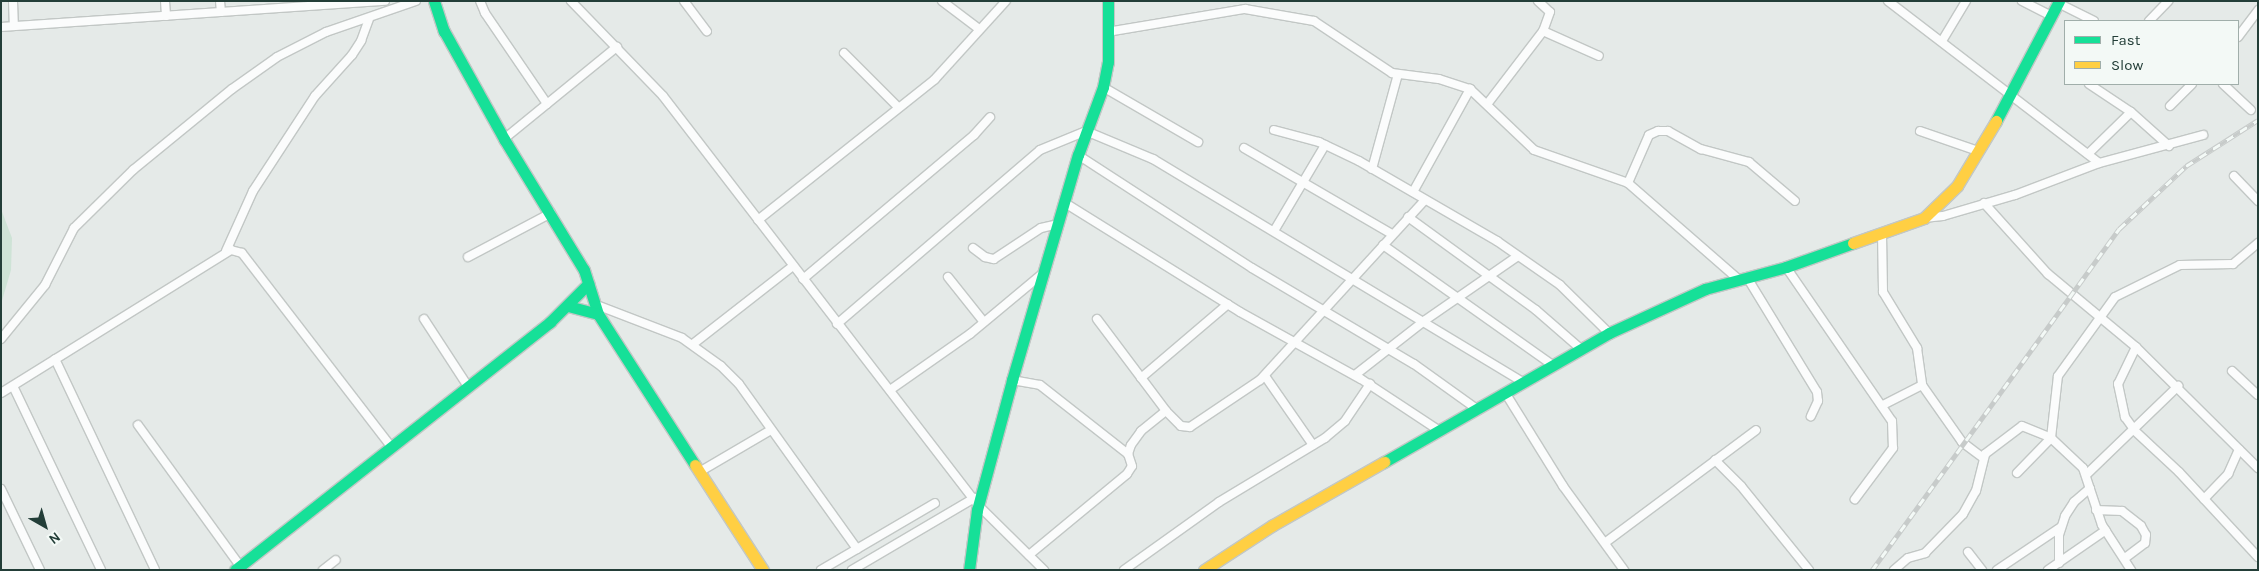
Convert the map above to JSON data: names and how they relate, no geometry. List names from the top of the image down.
{
  "legend": ["Fast", "Slow"],
  "north": "bottom right"
}
